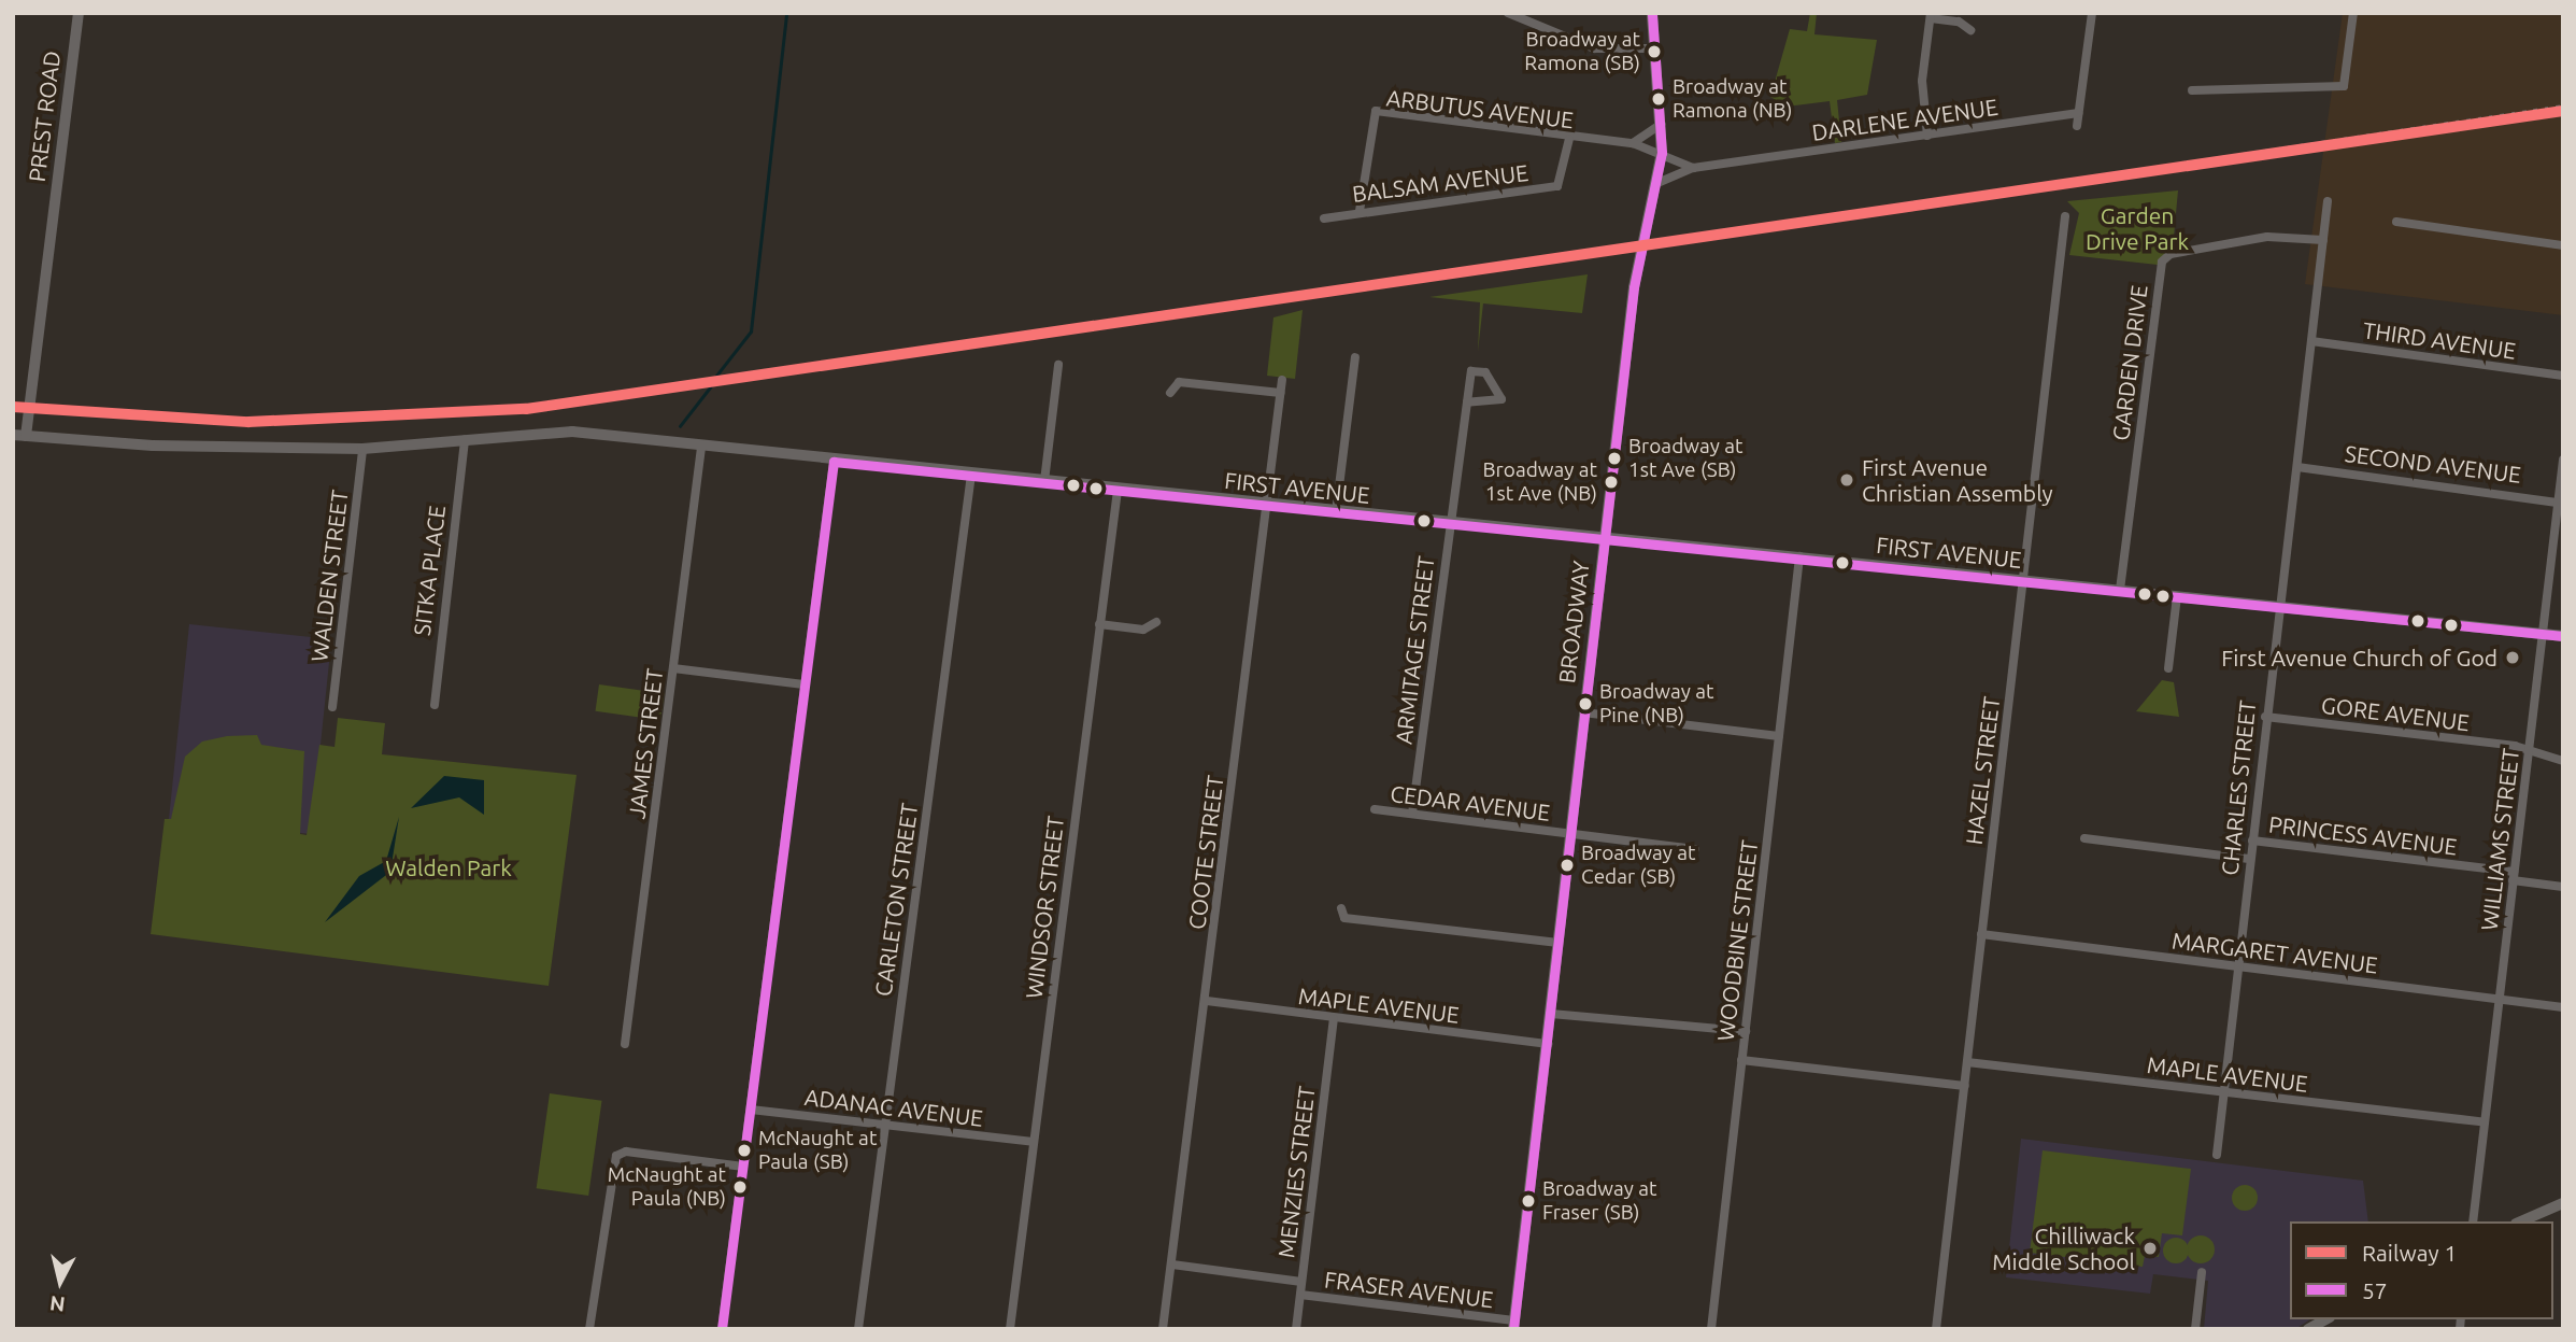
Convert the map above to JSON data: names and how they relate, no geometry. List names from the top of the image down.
{
  "streets": {
    "street": [
      "ARBUTUS AVENUE",
      "PREST ROAD",
      "DARLENE AVENUE",
      "BALSAM AVENUE",
      "THIRD AVENUE",
      "GARDEN DRIVE",
      "SECOND AVENUE",
      "FIRST AVENUE",
      "SITKA PLACE",
      "WALDEN STREET",
      "BROADWAY",
      "ARMITAGE STREET",
      "GORE AVENUE",
      "JAMES STREET",
      "HAZEL STREET",
      "CHARLES STREET",
      "CEDAR AVENUE",
      "PRINCESS AVENUE",
      "WILLIAMS STREET",
      "COOTE STREET",
      "CARLETON STREET",
      "WINDSOR STREET",
      "WOODBINE STREET",
      "MARGARET AVENUE",
      "MAPLE AVENUE",
      "ADANAC AVENUE",
      "MENZIES STREET",
      "FRASER AVENUE"
    ]
  },
  "crossings": [
    ["ARBUTUS AVENUE", "BALSAM AVENUE"],
    ["ARBUTUS AVENUE", "BROADWAY"],
    ["PREST ROAD", "FIRST AVENUE"],
    ["DARLENE AVENUE", "BROADWAY"],
    ["THIRD AVENUE", "CHARLES STREET"],
    ["GARDEN DRIVE", "FIRST AVENUE"],
    ["GARDEN DRIVE", "CHARLES STREET"],
    ["SECOND AVENUE", "CHARLES STREET"],
    ["SECOND AVENUE", "WILLIAMS STREET"],
    ["FIRST AVENUE", "SITKA PLACE"],
    ["FIRST AVENUE", "WALDEN STREET"],
    ["FIRST AVENUE", "BROADWAY"],
    ["FIRST AVENUE", "ARMITAGE STREET"],
    ["FIRST AVENUE", "JAMES STREET"],
    ["FIRST AVENUE", "HAZEL STREET"],
    ["FIRST AVENUE", "CHARLES STREET"],
    ["FIRST AVENUE", "WILLIAMS STREET"],
    ["FIRST AVENUE", "COOTE STREET"],
    ["FIRST AVENUE", "CARLETON STREET"],
    ["FIRST AVENUE", "WINDSOR STREET"],
    ["FIRST AVENUE", "WOODBINE STREET"],
    ["BROADWAY", "CEDAR AVENUE"],
    ["BROADWAY", "MAPLE AVENUE"],
    ["BROADWAY", "FRASER AVENUE"],
    ["ARMITAGE STREET", "CEDAR AVENUE"],
    ["GORE AVENUE", "CHARLES STREET"],
    ["GORE AVENUE", "WILLIAMS STREET"],
    ["HAZEL STREET", "MARGARET AVENUE"],
    ["HAZEL STREET", "MAPLE AVENUE"],
    ["CHARLES STREET", "PRINCESS AVENUE"],
    ["CHARLES STREET", "MARGARET AVENUE"],
    ["CHARLES STREET", "MAPLE AVENUE"],
    ["PRINCESS AVENUE", "WILLIAMS STREET"],
    ["WILLIAMS STREET", "MARGARET AVENUE"],
    ["WILLIAMS STREET", "MAPLE AVENUE"],
    ["COOTE STREET", "MAPLE AVENUE"],
    ["COOTE STREET", "FRASER AVENUE"],
    ["CARLETON STREET", "ADANAC AVENUE"],
    ["WINDSOR STREET", "ADANAC AVENUE"],
    ["MAPLE AVENUE", "MENZIES STREET"],
    ["MENZIES STREET", "FRASER AVENUE"]
  ],
  "parks": ["Garden Drive Park", "Walden Park"],
  "places": [
    "Broadway at Ramona (SB)",
    "Broadway at Ramona (NB)",
    "Broadway at 1st Ave (SB)",
    "First Avenue Christian Assembly",
    "Broadway at 1st Ave (NB)",
    "First Avenue Church of God",
    "Broadway at Pine (NB)",
    "Broadway at Cedar (SB)",
    "McNaught at Paula (SB)",
    "McNaught at Paula (NB)",
    "Broadway at Fraser (SB)",
    "Chilliwack Middle School"
  ],
  "lines": ["transit line 57", "rail line 1"],
  "legend": ["Railway 1", "57"],
  "north": "bottom"
}
